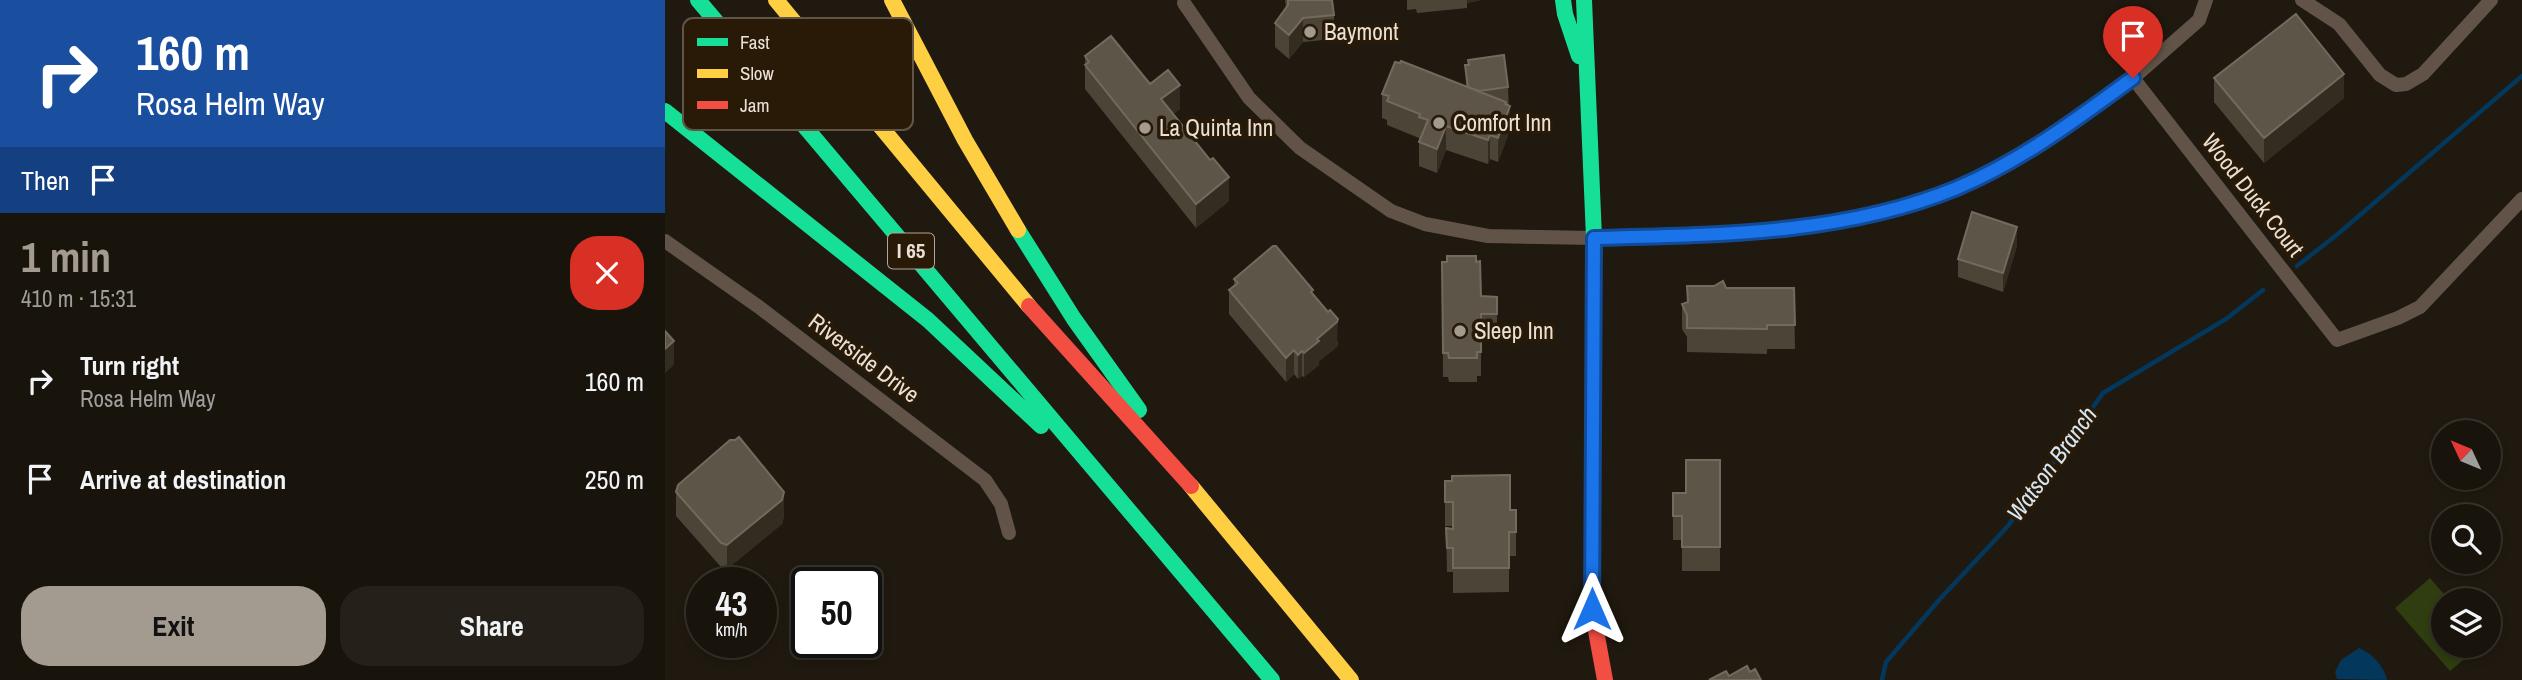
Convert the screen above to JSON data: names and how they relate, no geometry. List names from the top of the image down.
{
  "streets": {
    "main road": ["I 65"],
    "street": ["Wood Duck Court", "Riverside Drive"]
  },
  "water": ["Watson Branch"],
  "places": [
    "Baymont",
    "Comfort Inn",
    "La Quinta Inn",
    "Sleep Inn"
  ],
  "legend": ["Fast", "Slow", "Jam"],
  "north": "top left",
  "page": {
    "turn": ["160 m", "Rosa Helm Way"],
    "then": "Then",
    "heading": ["1 min", "410 m · 15:31"],
    "list": [
      {
        "name": "Turn right",
        "note": "Rosa Helm Way",
        "value": "160 m"
      },
      {
        "name": "Arrive at destination",
        "value": "250 m"
      }
    ],
    "speed": "43 km/h",
    "limit": "50",
    "buttons": ["Exit", "Share"]
  }
}
